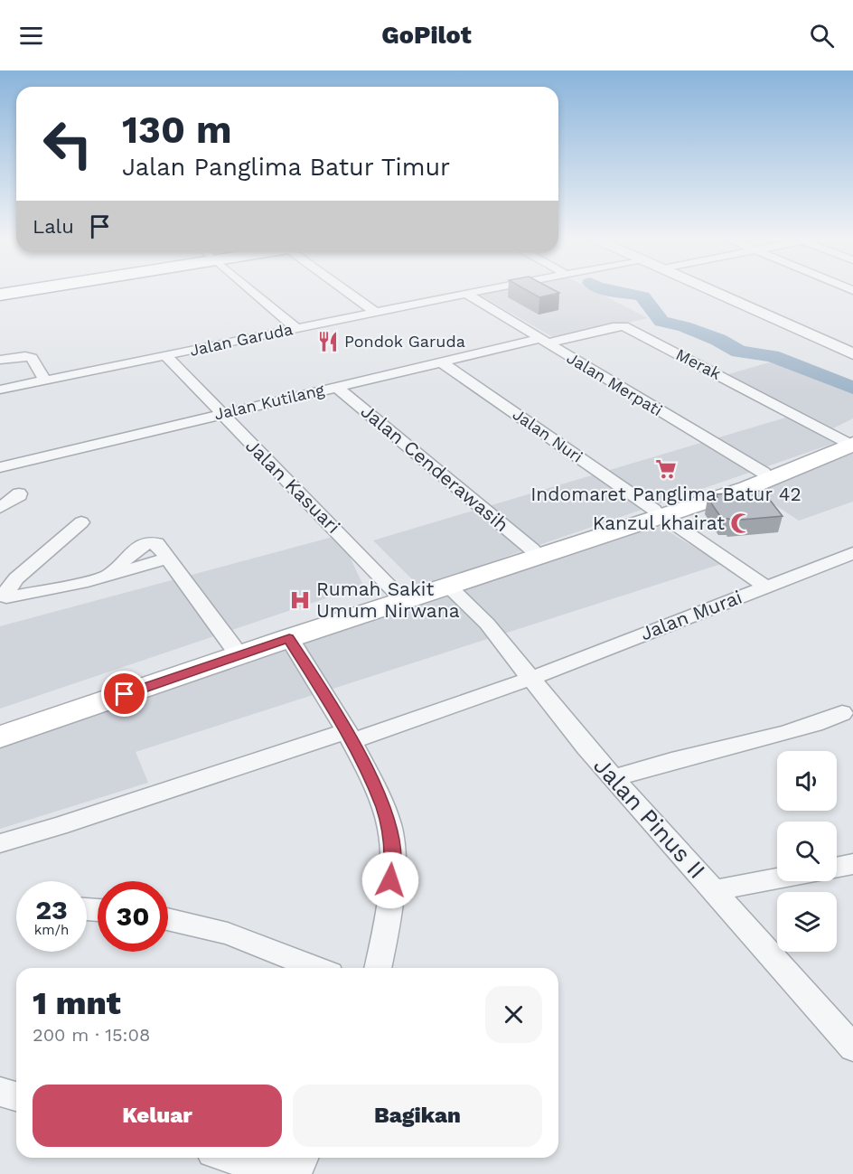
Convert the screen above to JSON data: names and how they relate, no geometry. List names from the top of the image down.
{
  "streets": {
    "street": [
      "Jalan Garuda",
      "Merak",
      "Jalan Merpati",
      "Jalan Kutilang",
      "Jalan Nuri",
      "Jalan Cenderawasih",
      "Jalan Kasuari",
      "Jalan Murai",
      "Jalan Pinus II"
    ]
  },
  "crossings": [
    ["Jalan Garuda", "Jalan Merpati"],
    ["Jalan Garuda", "Jalan Kasuari"],
    ["Merak", "Jalan Merpati"],
    ["Merak", "Jalan Kutilang"],
    ["Jalan Merpati", "Jalan Kutilang"],
    ["Jalan Kutilang", "Jalan Nuri"],
    ["Jalan Kutilang", "Jalan Cenderawasih"],
    ["Jalan Kutilang", "Jalan Kasuari"],
    ["Jalan Nuri", "Jalan Murai"],
    ["Jalan Murai", "Jalan Pinus II"]
  ],
  "places": {
    "restaurant": ["Pondok Garuda"],
    "supermarket": ["Indomaret Panglima Batur 42"],
    "mosque": ["Kanzul khairat"],
    "hospital": ["Rumah Sakit Umum Nirwana"]
  },
  "page": {
    "header": "GoPilot",
    "turn": ["130 m", "Jalan Panglima Batur Timur"],
    "then": "Lalu",
    "speed": "23 km/h",
    "limit": "30",
    "heading": ["1 mnt", "200 m · 15:08"],
    "buttons": ["Keluar", "Bagikan"]
  }
}
